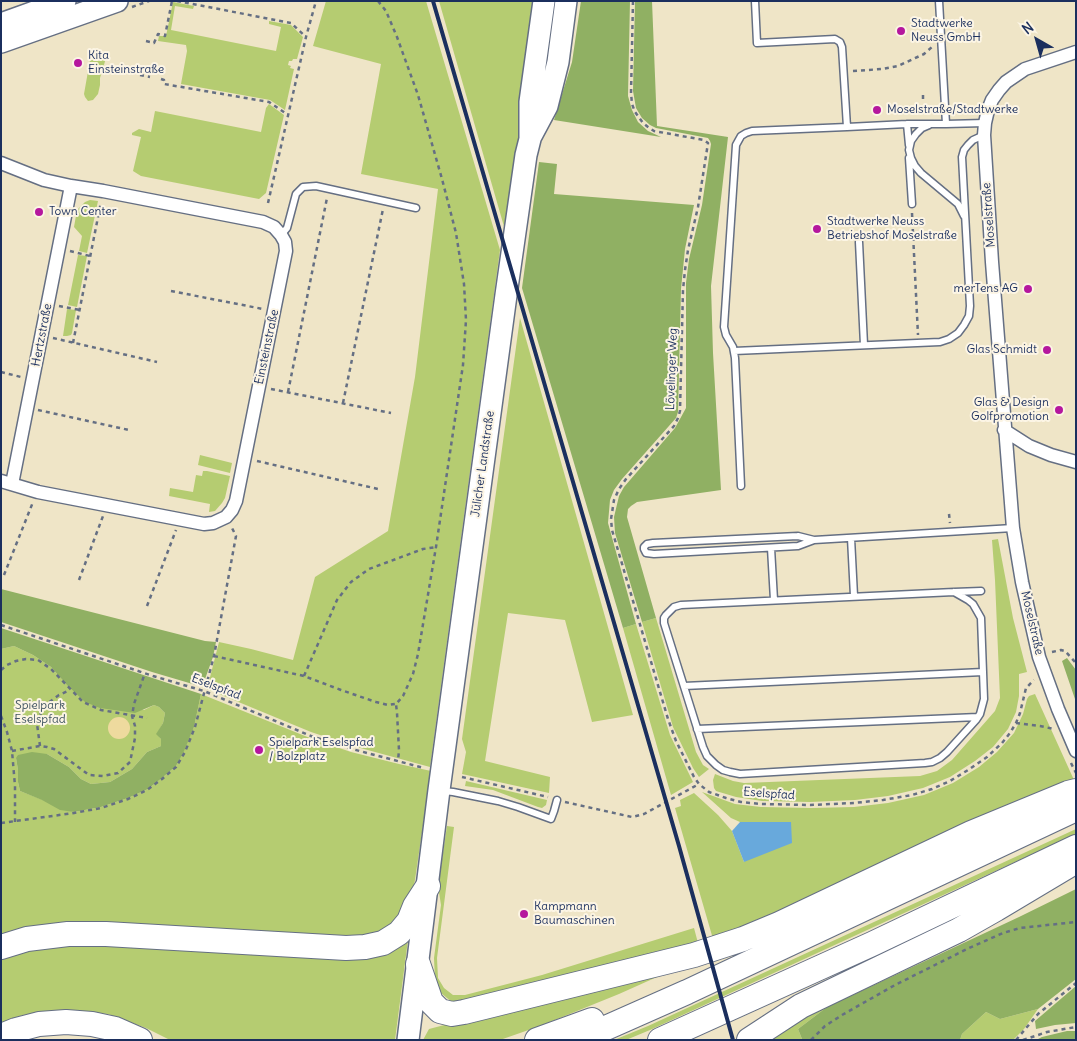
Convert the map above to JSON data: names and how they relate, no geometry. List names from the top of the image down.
{
  "streets": {
    "main road": ["Jülicher Landstraße"],
    "street": ["Moselstraße", "Hertzstraße", "Einsteinstraße"],
    "path": ["Lövelinger Weg", "Eselspfad"]
  },
  "crossings": [
    ["Hertzstraße", "Einsteinstraße"],
    ["Lövelinger Weg", "Eselspfad"]
  ],
  "parks": ["Spielpark Eselspfad"],
  "places": [
    "Stadtwerke Neuss GmbH",
    "Kita Einsteinstraße",
    "Moselstraße/Stadtwerke",
    "Town Center",
    "Stadtwerke Neuss Betriebshof Moselstraße",
    "merTens AG",
    "Glas Schmidt",
    "Glas & Design Golfpromotion",
    "Spielpark Eselspfad / Bolzplatz",
    "Kampmann Baumaschinen"
  ],
  "north": "top left"
}
